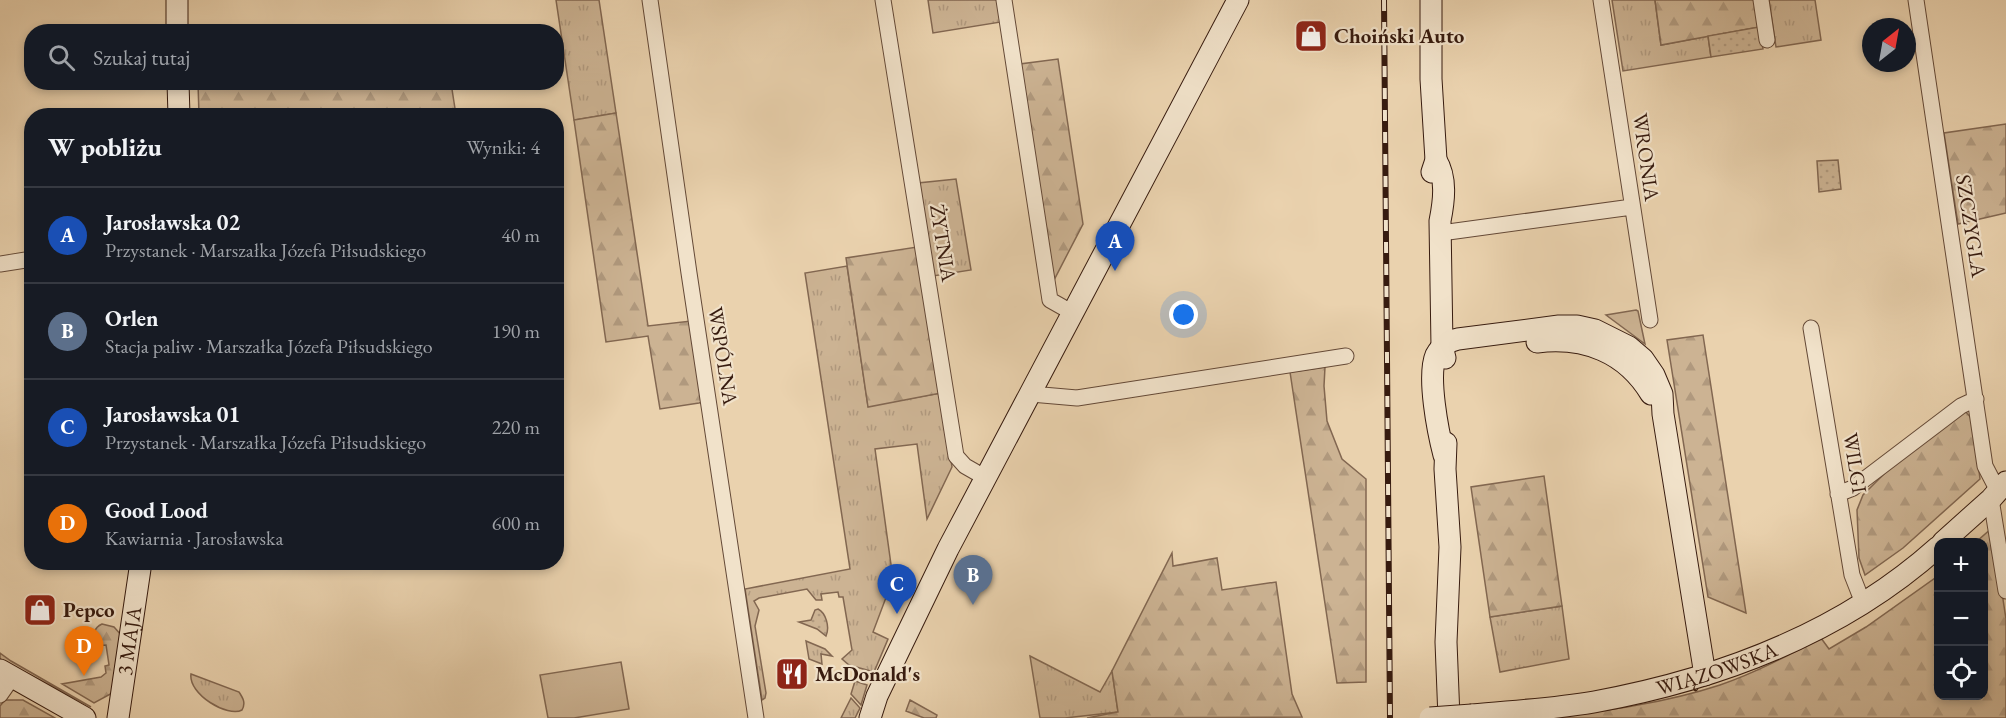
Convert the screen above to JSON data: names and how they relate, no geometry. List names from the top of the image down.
{
  "streets": {
    "main road": ["3 MAJA", "WIĄZOWSKA"],
    "street": [
      "WRONIA",
      "SZCZYGLA",
      "ŻYTNIA",
      "WSPÓLNA",
      "WILGI"
    ]
  },
  "crossings": [
    ["WILGI", "WIĄZOWSKA"]
  ],
  "places": {
    "shop": ["Choiński Auto", "Pepco"],
    "restaurant": ["McDonald's"]
  },
  "north": "top right",
  "page": {
    "search": "Szukaj tutaj",
    "heading": ["W pobliżu", "Wyniki: 4"],
    "list": [
      {
        "mark": "A",
        "name": "Jarosławska 02",
        "note": "Przystanek · Marszałka Józefa Piłsudskiego",
        "value": "40 m"
      },
      {
        "mark": "B",
        "name": "Orlen",
        "note": "Stacja paliw · Marszałka Józefa Piłsudskiego",
        "value": "190 m"
      },
      {
        "mark": "C",
        "name": "Jarosławska 01",
        "note": "Przystanek · Marszałka Józefa Piłsudskiego",
        "value": "220 m"
      },
      {
        "mark": "D",
        "name": "Good Lood",
        "note": "Kawiarnia · Jarosławska",
        "value": "600 m"
      }
    ],
    "pins": [
      "A",
      "B",
      "C",
      "D"
    ],
    "map_buttons": ["+", "−"]
  }
}
